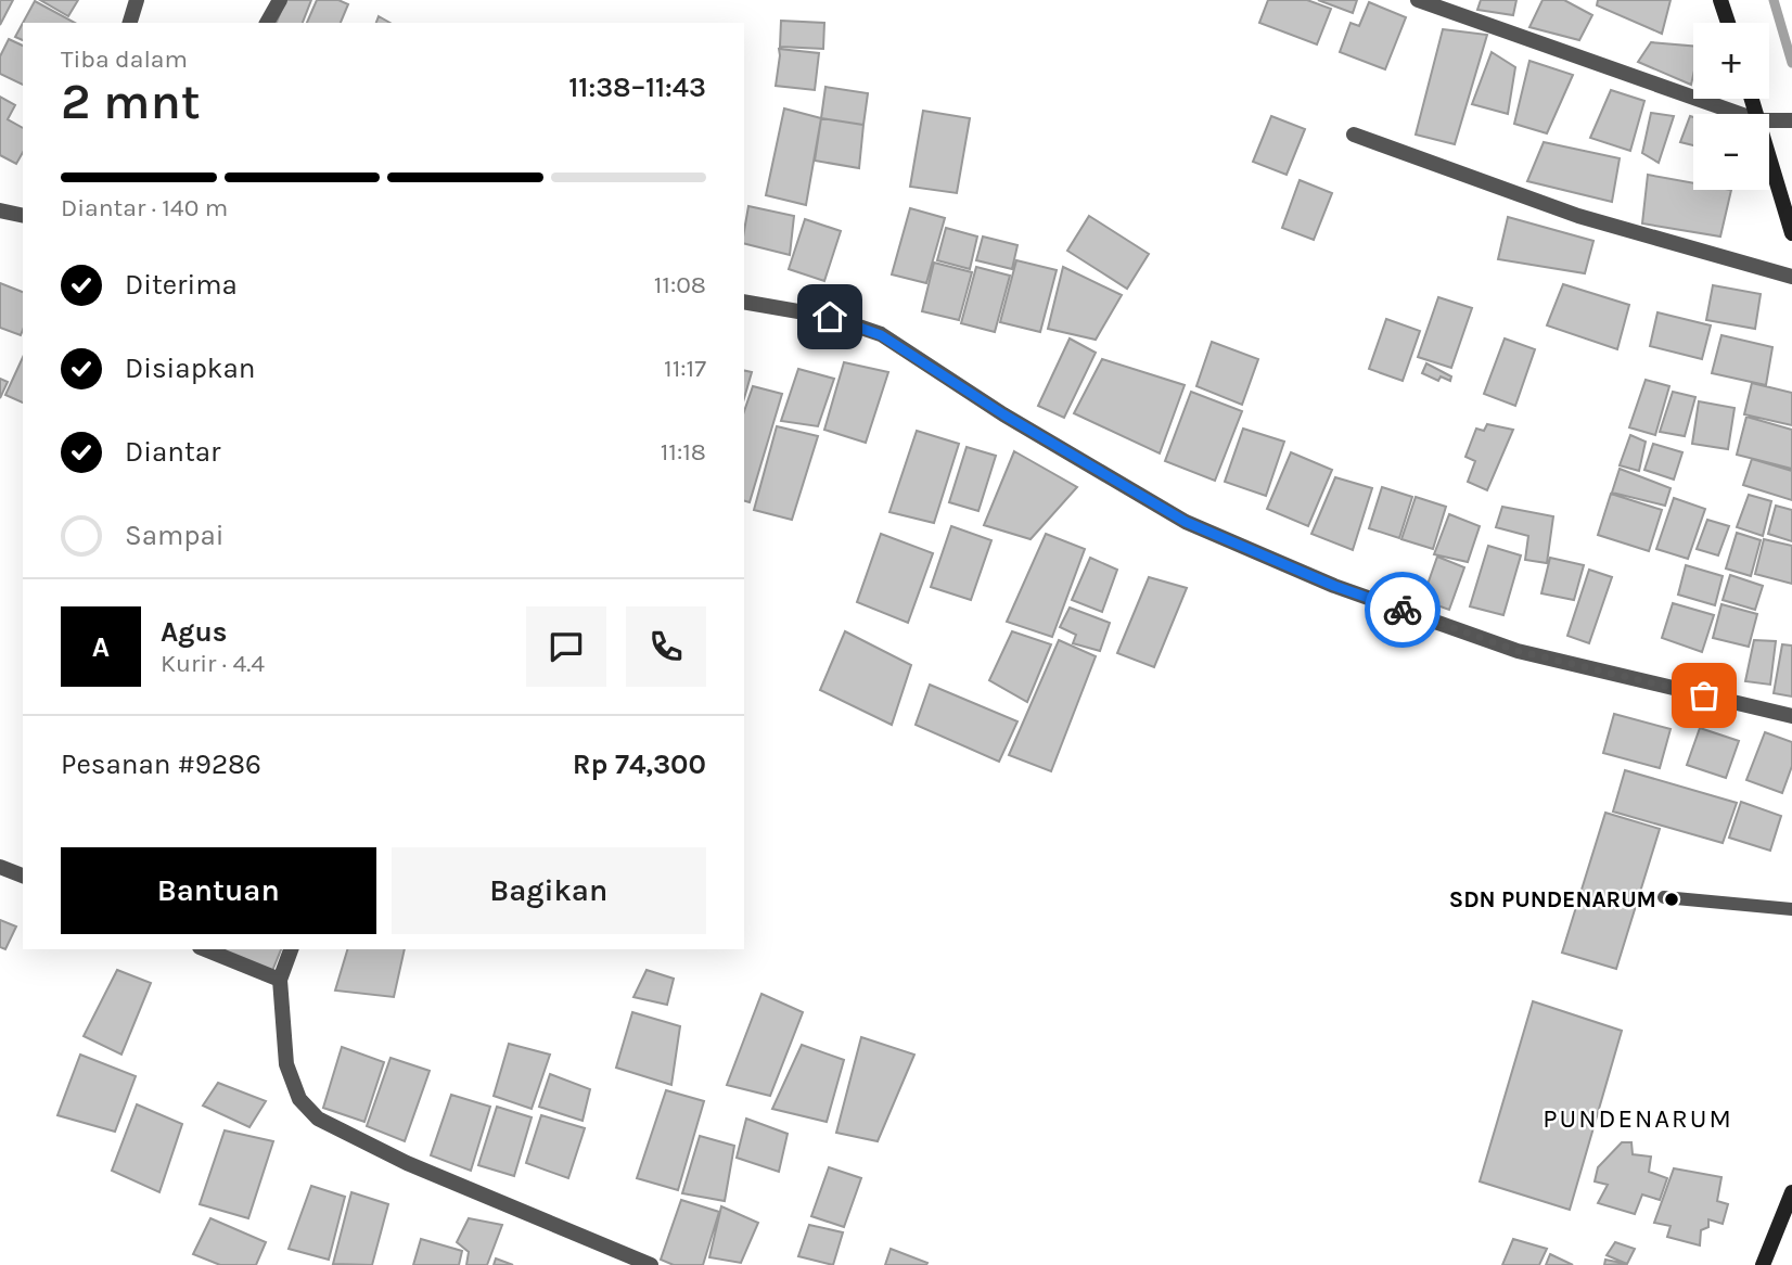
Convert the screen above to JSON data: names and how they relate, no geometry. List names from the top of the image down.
{
  "districts": ["PUNDENARUM"],
  "places": ["SDN PUNDENARUM"],
  "page": {
    "map_buttons": ["+", "−"],
    "heading": ["2 mnt", "Tiba dalam", "11:38–11:43"],
    "panel": [
      "Agus",
      "Kurir · 4.4",
      "Pesanan #9286",
      "Rp 74,300"
    ],
    "bar": "Diantar · 140 m",
    "list": [
      ["Diterima", "11:08"],
      ["Disiapkan", "11:17"],
      ["Diantar", "11:18"],
      "Sampai"
    ],
    "round": "A",
    "buttons": ["Bantuan", "Bagikan"]
  }
}
